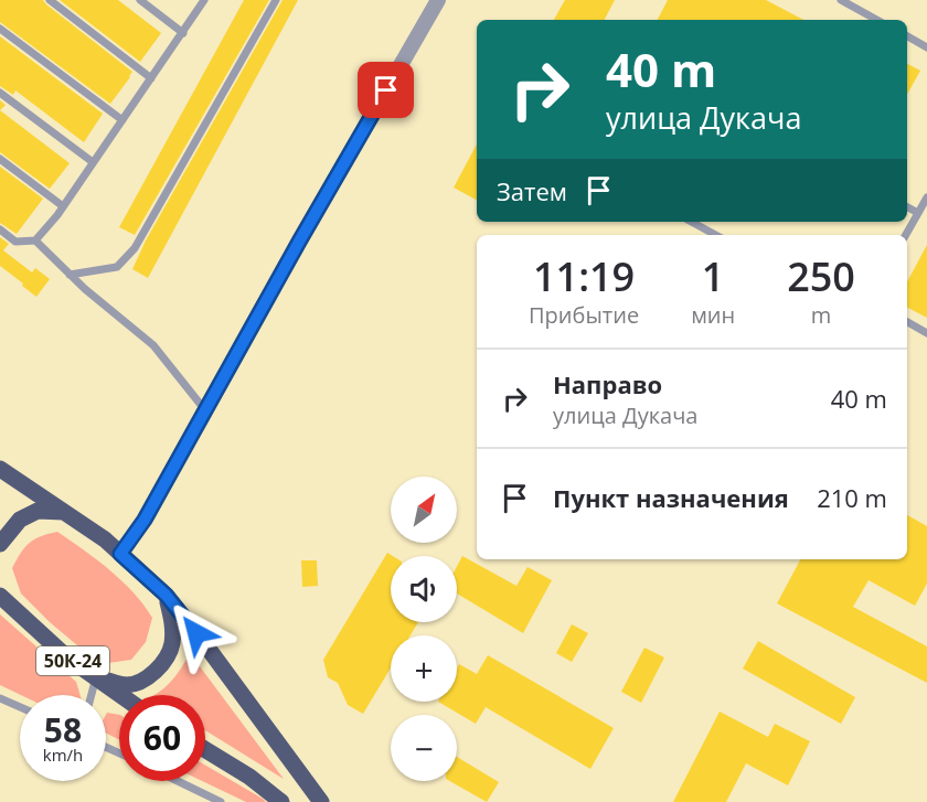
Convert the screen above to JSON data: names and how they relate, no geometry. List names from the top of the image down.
{
  "streets": {
    "main road": ["50К-24"]
  },
  "north": "top right",
  "page": {
    "turn": ["40 m", "улица Дукача"],
    "then": "Затем",
    "eta": [
      "11:19",
      "Прибытие",
      "1",
      "мин",
      "250",
      "m"
    ],
    "list": [
      {
        "name": "Направо",
        "note": "улица Дукача",
        "value": "40 m"
      },
      {
        "name": "Пункт назначения",
        "value": "210 m"
      }
    ],
    "map_buttons": ["+", "−"],
    "speed": "58 km/h",
    "limit": "60"
  }
}
